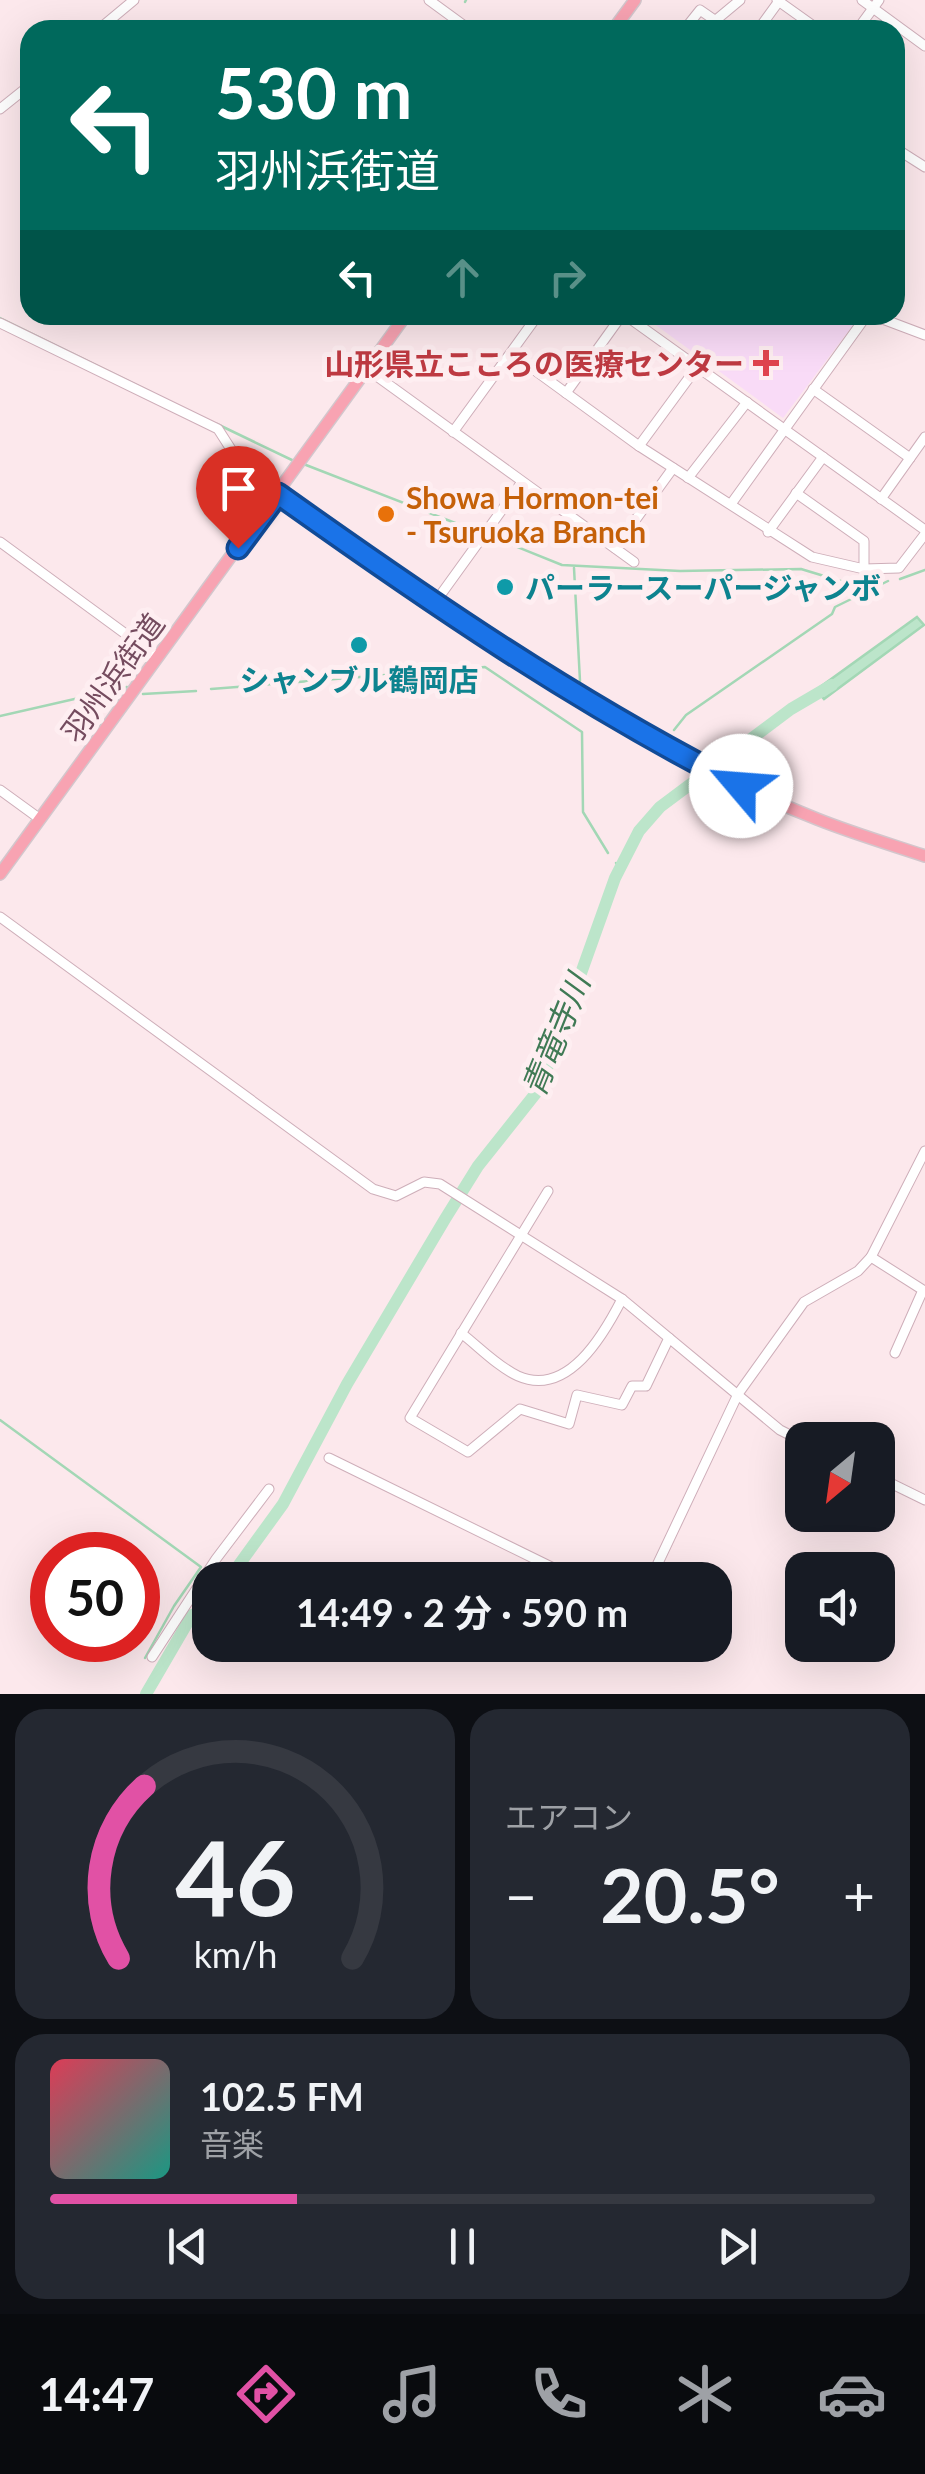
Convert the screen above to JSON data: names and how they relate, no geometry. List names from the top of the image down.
{
  "streets": {
    "main road": ["羽州浜街道"]
  },
  "water": ["青竜寺川"],
  "places": {
    "health": ["山形県立こころの医療センター"],
    "other": ["Showa Hormon-tei - Tsuruoka Branch", "パーラースーパージャンボ", "シャンブル鶴岡店"]
  },
  "north": "bottom left",
  "page": {
    "turn": ["530 m", "羽州浜街道"],
    "limit": "50",
    "trip": "14:49 · 2 分 · 590 m",
    "tile": "エアコン",
    "heat": ["−", "20.5°", "+"],
    "song": ["102.5 FM", "音楽"],
    "tabs": "14:47",
    "gauge": ["46", "km/h"]
  }
}
